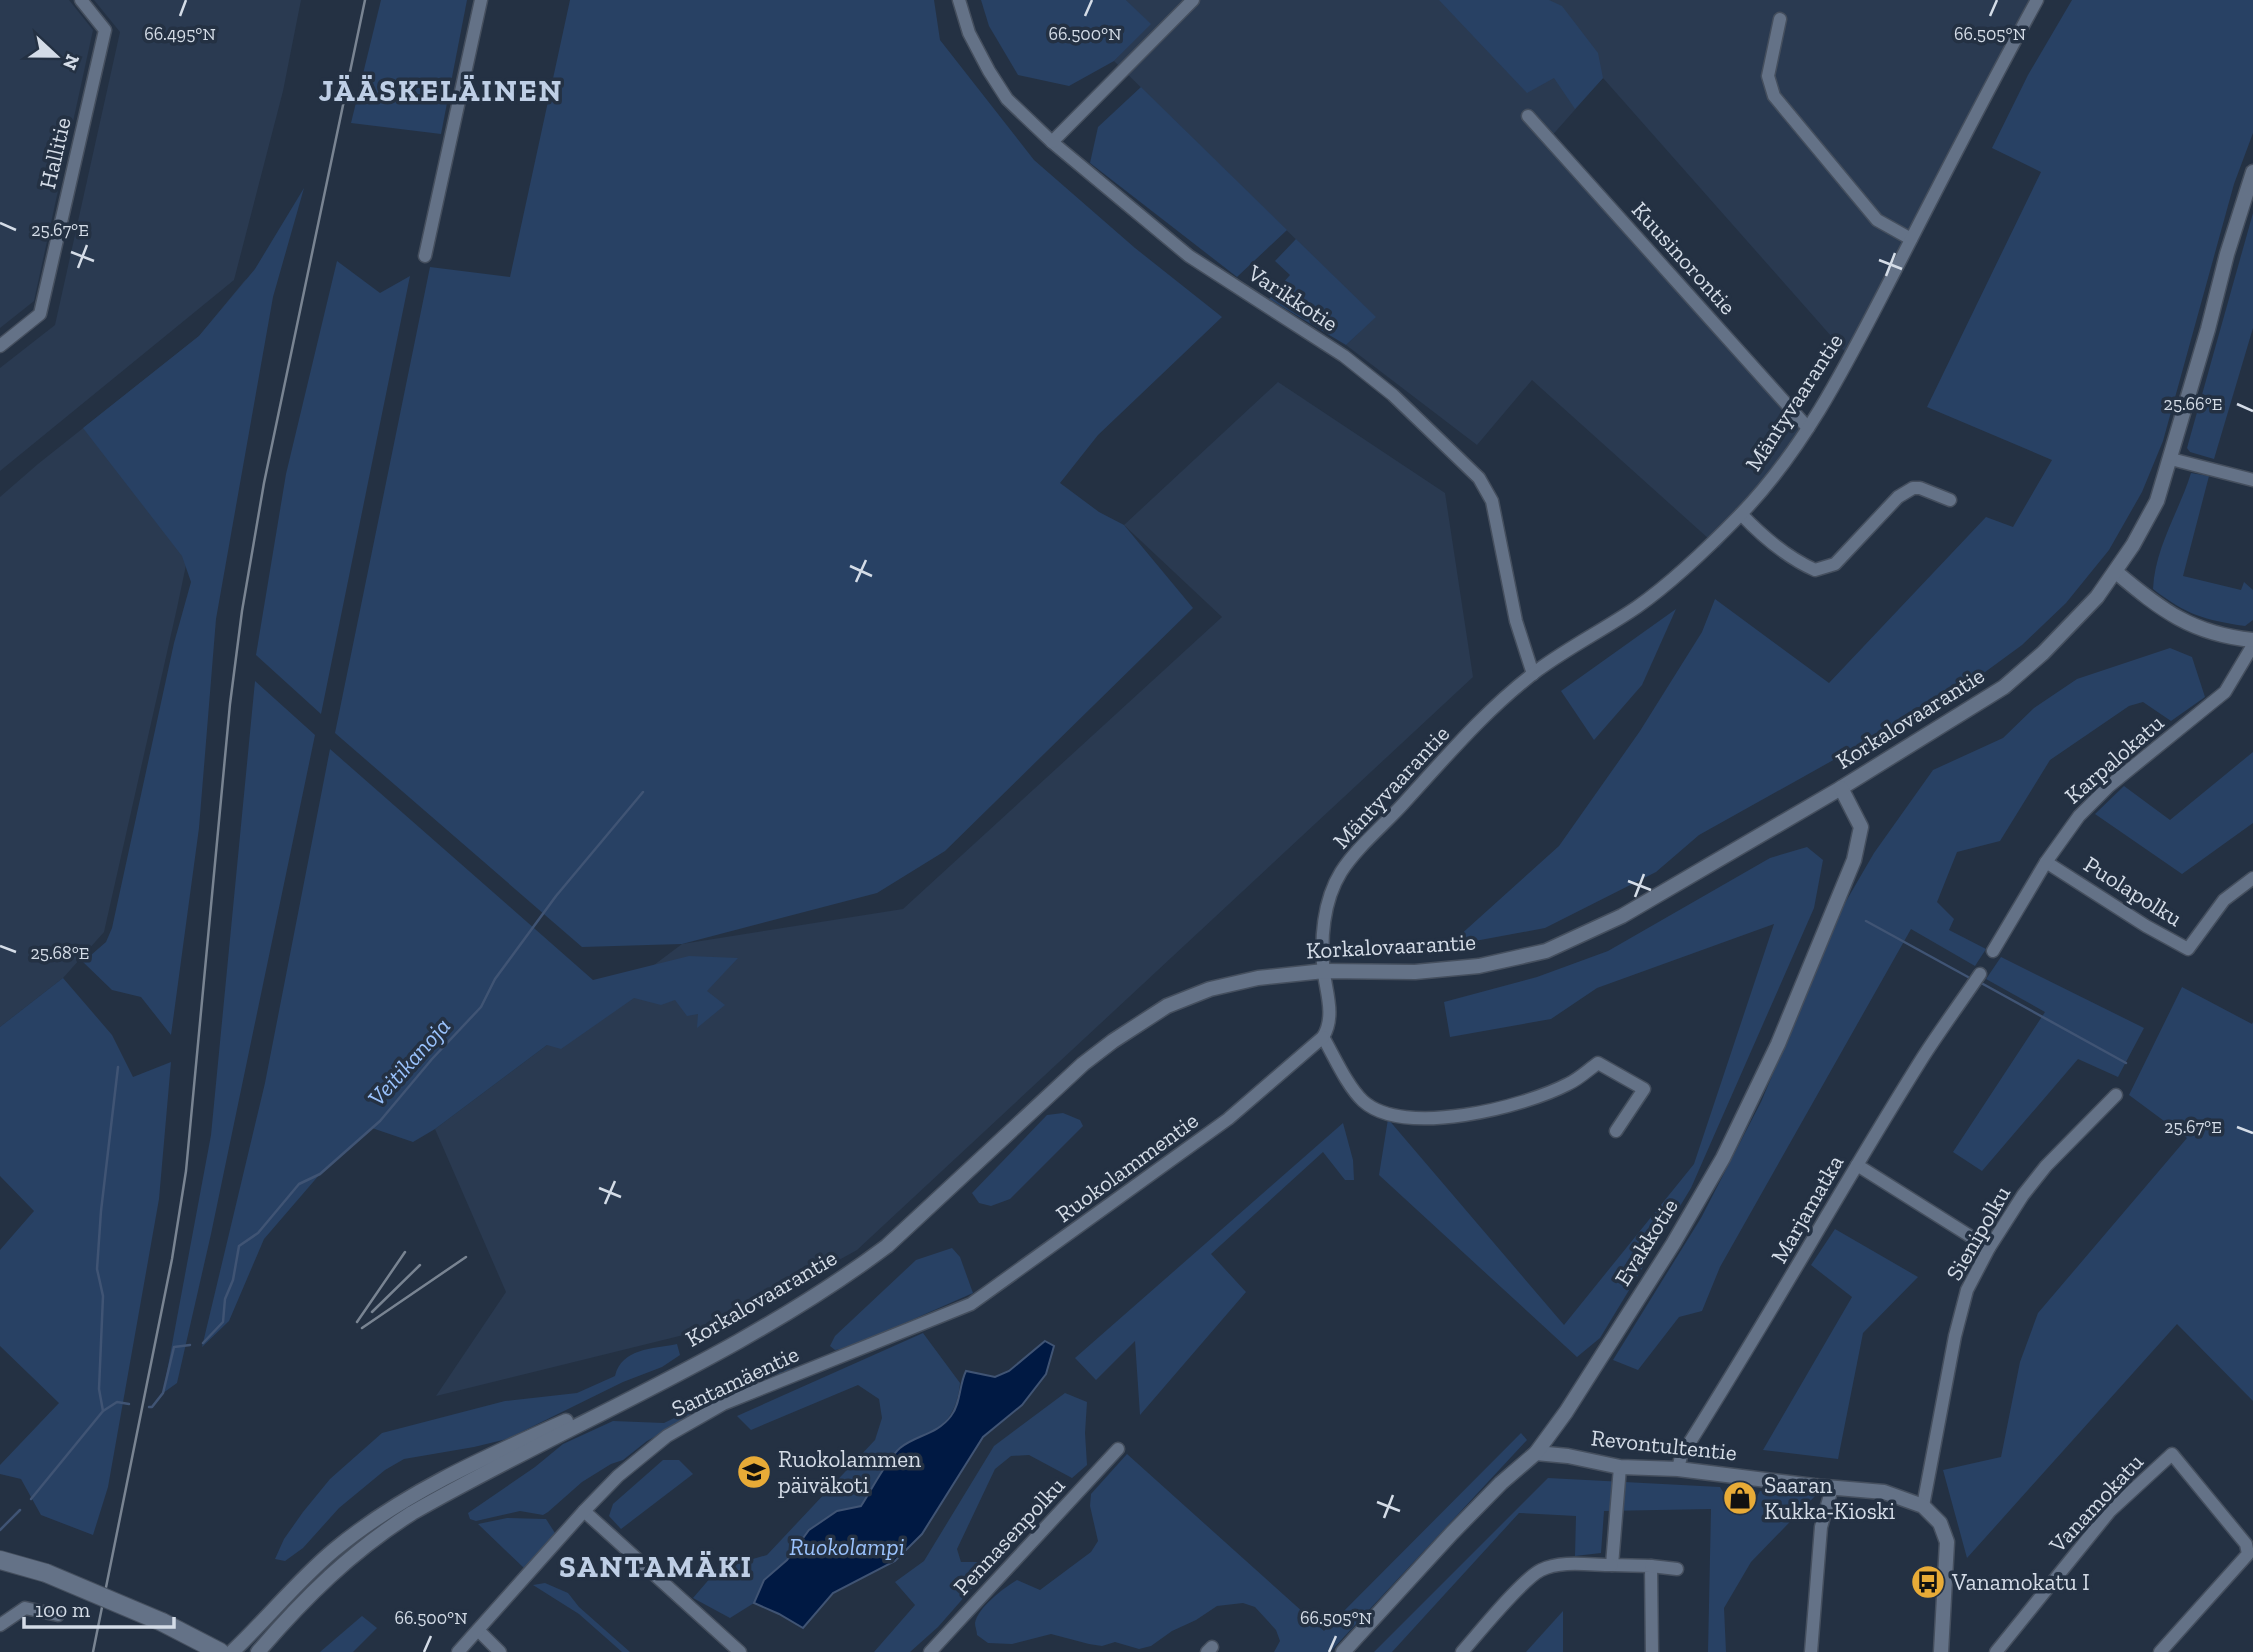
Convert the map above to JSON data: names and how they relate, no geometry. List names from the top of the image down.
{
  "streets": {
    "street": [
      "Hallitie",
      "Kuusinorontie",
      "Varikkotie",
      "Mäntyvaarantie",
      "Korkalovaarantie",
      "Karpalokatu",
      "Puolapolku",
      "Ruokolammentie",
      "Marjamatka",
      "Sienipolku",
      "Evakkotie",
      "Santamäentie",
      "Revontultentie",
      "Vanamokatu",
      "Pennasenpolku"
    ]
  },
  "crossings": [
    ["Kuusinorontie", "Mäntyvaarantie"],
    ["Varikkotie", "Mäntyvaarantie"],
    ["Mäntyvaarantie", "Korkalovaarantie"],
    ["Mäntyvaarantie", "Ruokolammentie"],
    ["Korkalovaarantie", "Evakkotie"],
    ["Karpalokatu", "Puolapolku"],
    ["Ruokolammentie", "Santamäentie"],
    ["Marjamatka", "Revontultentie"],
    ["Sienipolku", "Revontultentie"],
    ["Evakkotie", "Revontultentie"]
  ],
  "districts": ["JÄÄSKELÄINEN", "SANTAMÄKI"],
  "water": ["Veitikanoja", "Ruokolampi"],
  "places": {
    "school or university": ["Ruokolammen päiväkoti"],
    "shop": ["Saaran Kukka-Kioski"],
    "bus stop": ["Vanamokatu I"]
  },
  "scale_bar": "100 m",
  "north": "right",
  "coordinates": [
    "66.495°N",
    "66.500°N",
    "66.505°N",
    "25.67°E",
    "25.66°E",
    "25.68°E"
  ]
}
